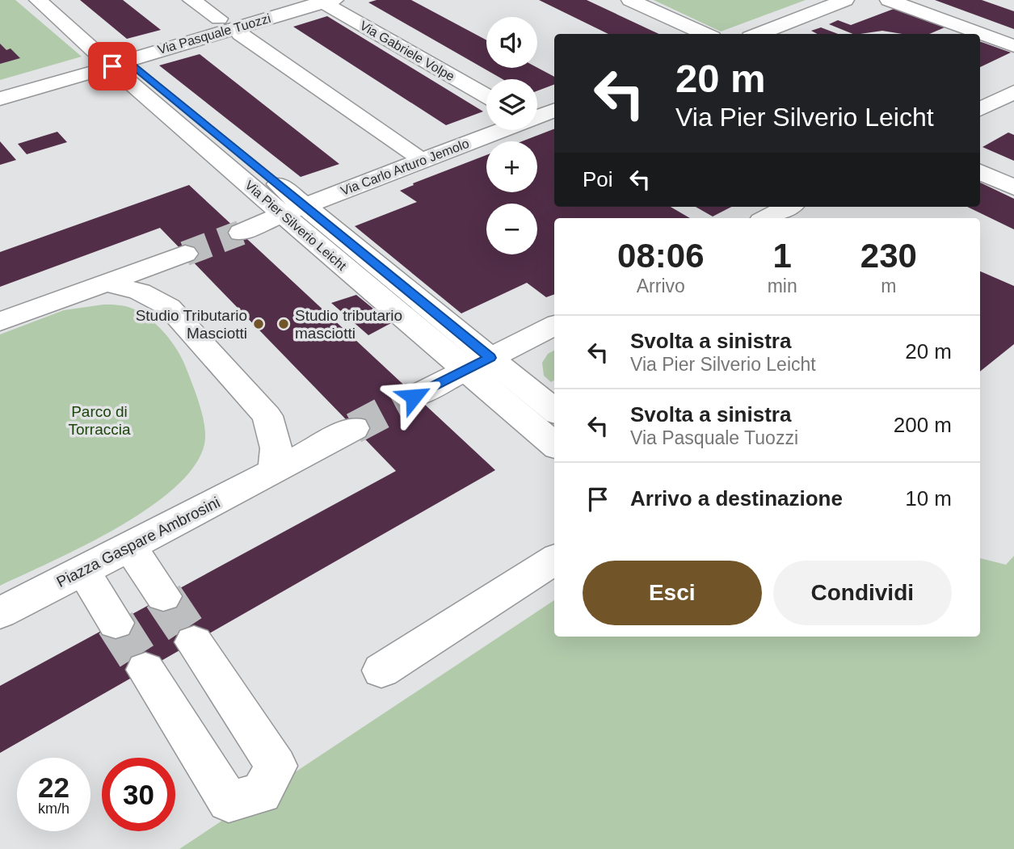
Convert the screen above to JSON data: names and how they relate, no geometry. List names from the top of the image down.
{
  "streets": {
    "street": [
      "Via Pasquale Tuozzi",
      "Via Gabriele Volpe",
      "Via Carlo Arturo Jemolo",
      "Via Pier Silverio Leicht",
      "Piazza Gaspare Ambrosini"
    ]
  },
  "crossings": [
    ["Via Pasquale Tuozzi", "Via Gabriele Volpe"],
    ["Via Pasquale Tuozzi", "Via Pier Silverio Leicht"],
    ["Via Carlo Arturo Jemolo", "Via Pier Silverio Leicht"]
  ],
  "parks": ["Parco di Torraccia"],
  "places": ["Studio Tributario Masciotti", "Studio tributario masciotti"],
  "page": {
    "map_buttons": ["+", "−"],
    "turn": ["20 m", "Via Pier Silverio Leicht"],
    "then": "Poi",
    "eta": [
      "08:06",
      "Arrivo",
      "1",
      "min",
      "230",
      "m"
    ],
    "list": [
      {
        "name": "Svolta a sinistra",
        "note": "Via Pier Silverio Leicht",
        "value": "20 m"
      },
      {
        "name": "Svolta a sinistra",
        "note": "Via Pasquale Tuozzi",
        "value": "200 m"
      },
      {
        "name": "Arrivo a destinazione",
        "value": "10 m"
      }
    ],
    "buttons": ["Esci", "Condividi"],
    "speed": "22 km/h",
    "limit": "30"
  }
}
